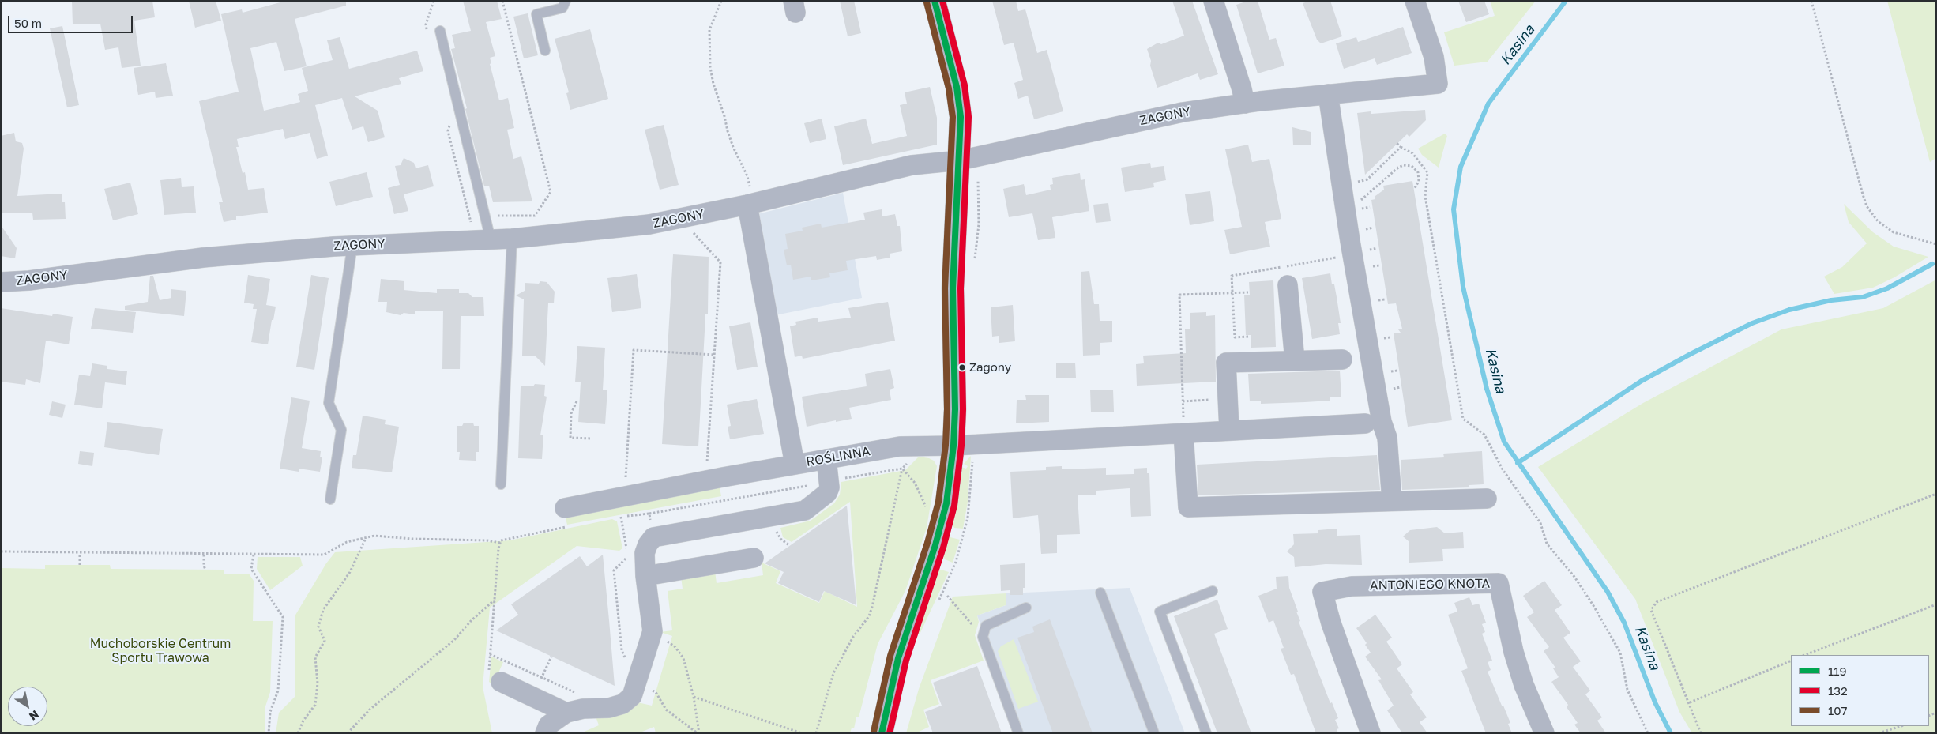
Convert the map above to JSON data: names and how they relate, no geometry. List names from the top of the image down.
{
  "streets": {
    "street": ["ZAGONY", "ROŚLINNA", "ANTONIEGO KNOTA"]
  },
  "water": ["Kasina"],
  "parks": ["Muchoborskie Centrum Sportu Trawowa"],
  "places": ["Zagony"],
  "lines": ["transit line 119", "transit line 132", "transit line 107"],
  "legend": ["119", "132", "107"],
  "scale_bar": "50 m",
  "north": "bottom right"
}
